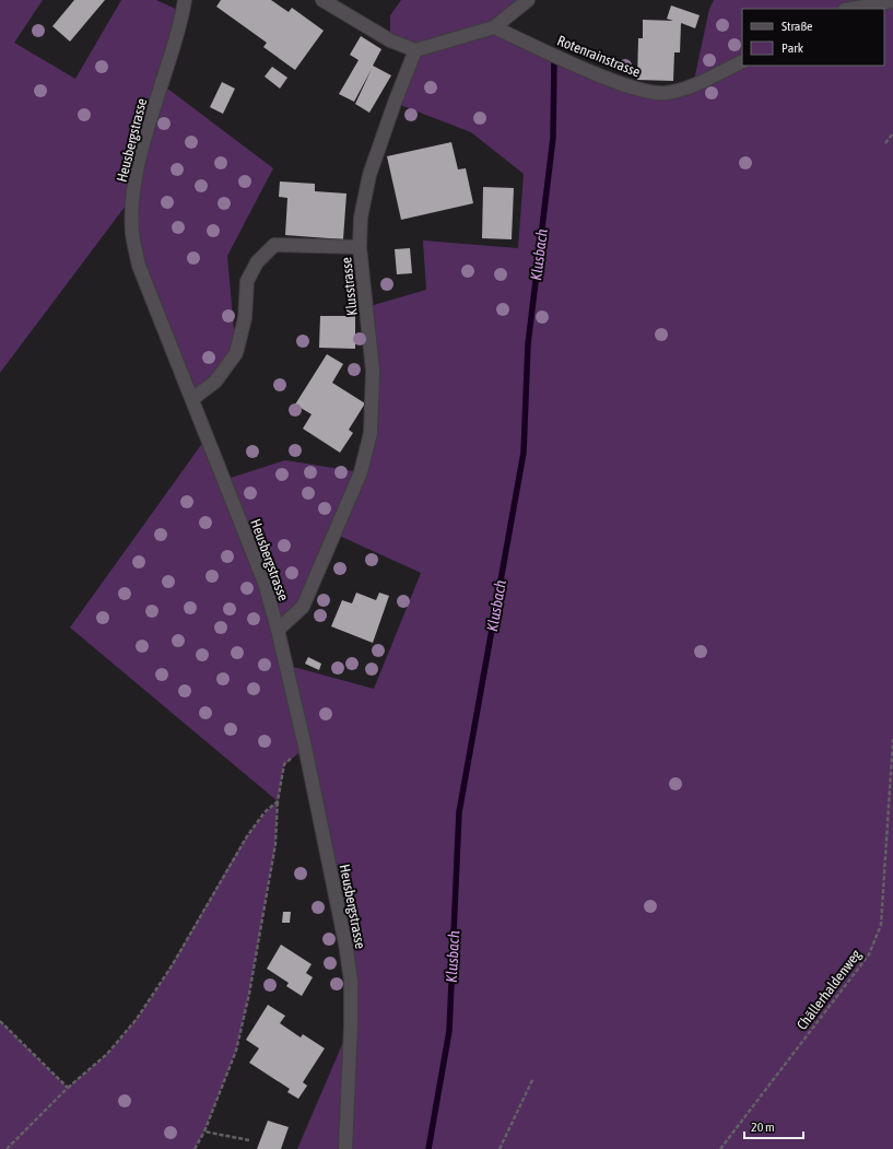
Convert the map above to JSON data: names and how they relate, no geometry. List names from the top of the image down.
{
  "streets": {
    "street": ["Rotenrainstrasse", "Heusbergstrasse", "Klusstrasse"],
    "path": ["Chällerhaldenweg"]
  },
  "crossings": [
    ["Heusbergstrasse", "Klusstrasse"]
  ],
  "water": ["Klusbach"],
  "legend": ["Straße", "Park"],
  "scale_bar": "20 m"
}
